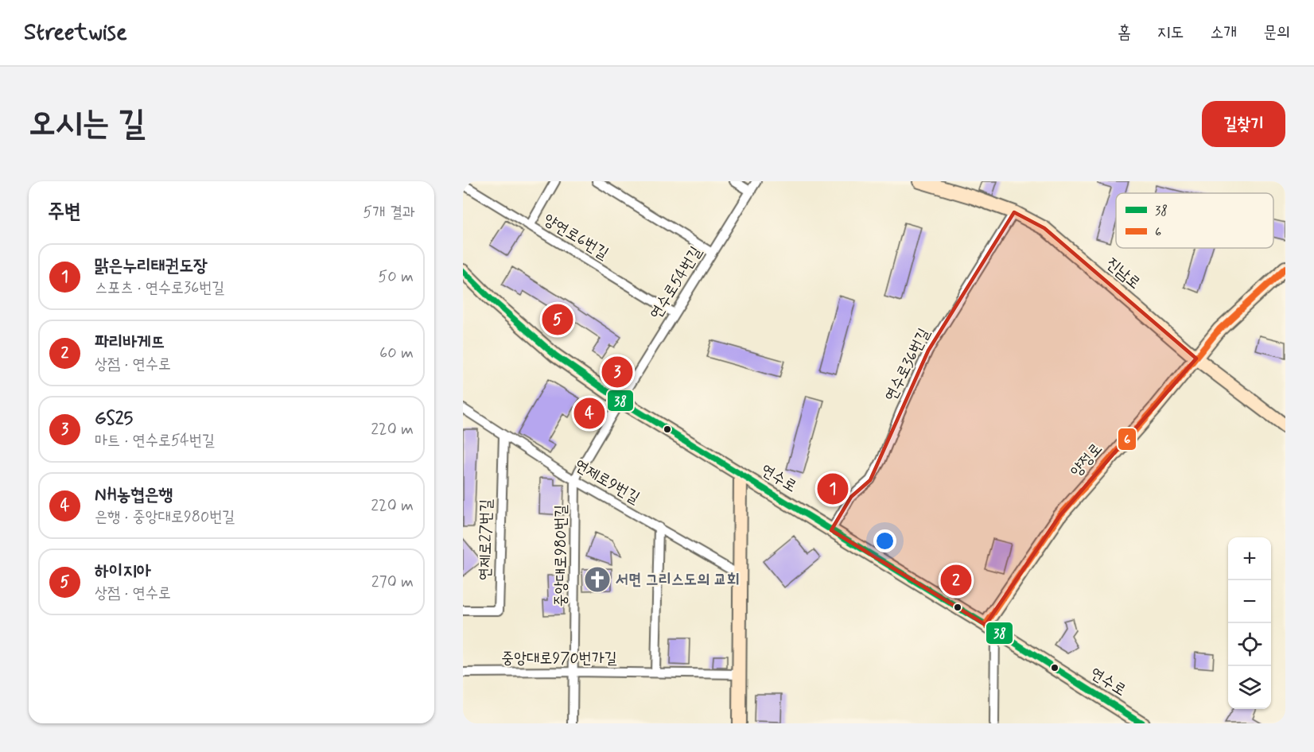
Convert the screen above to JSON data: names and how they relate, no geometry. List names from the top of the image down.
{
  "streets": {
    "street": [
      "양연로6번길",
      "진남로",
      "연수로54번길",
      "연수로36번길",
      "양정로",
      "연수로",
      "연제로9번길",
      "연제로27번길",
      "중앙대로980번길",
      "중앙대로970번가길"
    ]
  },
  "crossings": [
    ["양연로6번길", "연수로54번길"],
    ["진남로", "연수로36번길"],
    ["진남로", "양정로"],
    ["연수로54번길", "연수로"],
    ["연수로54번길", "중앙대로980번길"],
    ["연수로36번길", "연수로"],
    ["양정로", "연수로"],
    ["연수로", "중앙대로980번길"],
    ["연제로9번길", "연제로27번길"],
    ["연제로9번길", "중앙대로980번길"],
    ["중앙대로980번길", "중앙대로970번가길"]
  ],
  "places": {
    "church": ["서면 그리스도의 교회"]
  },
  "lines": ["transit line 6", "transit line 38"],
  "legend": ["38", "6"],
  "page": {
    "header": "Streetwise",
    "nav": [
      "홈",
      "지도",
      "소개",
      "문의"
    ],
    "buttons": "길찾기",
    "title": "오시는 길",
    "heading": ["주변", "5개 결과"],
    "list": [
      {
        "mark": "1",
        "name": "맑은누리태권도장",
        "note": "스포츠 · 연수로36번길",
        "value": "50 m"
      },
      {
        "mark": "2",
        "name": "파리바게뜨",
        "note": "상점 · 연수로",
        "value": "60 m"
      },
      {
        "mark": "3",
        "name": "GS25",
        "note": "마트 · 연수로54번길",
        "value": "220 m"
      },
      {
        "mark": "4",
        "name": "NH농협은행",
        "note": "은행 · 중앙대로980번길",
        "value": "220 m"
      },
      {
        "mark": "5",
        "name": "하이지아",
        "note": "상점 · 연수로",
        "value": "270 m"
      }
    ],
    "pins": [
      "5",
      "3",
      "4",
      "1",
      "2"
    ],
    "map_buttons": ["+", "−"]
  }
}
